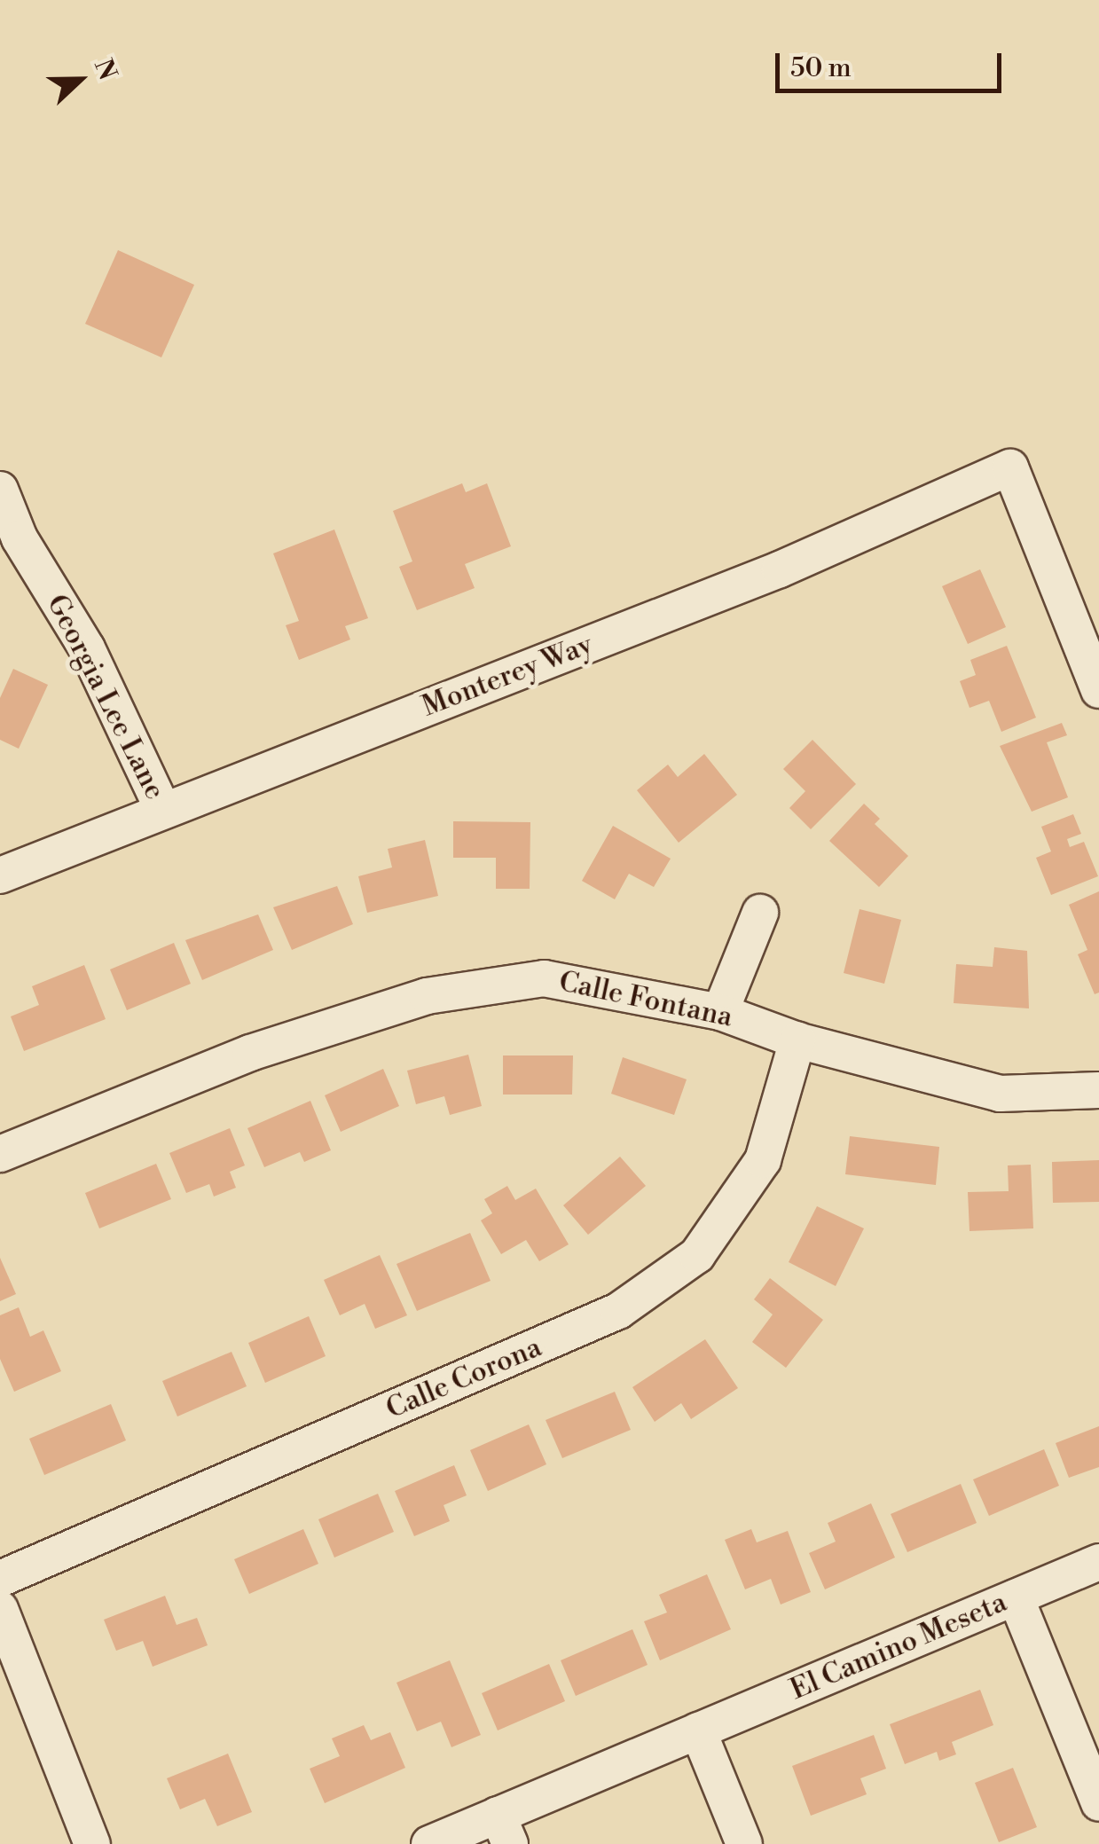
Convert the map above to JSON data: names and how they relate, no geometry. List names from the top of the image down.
{
  "streets": {
    "street": [
      "Monterey Way",
      "Georgia Lee Lane",
      "Calle Fontana",
      "Calle Corona",
      "El Camino Meseta"
    ]
  },
  "crossings": [
    ["Monterey Way", "Georgia Lee Lane"],
    ["Calle Fontana", "Calle Corona"]
  ],
  "scale_bar": "50 m",
  "north": "right"
}
